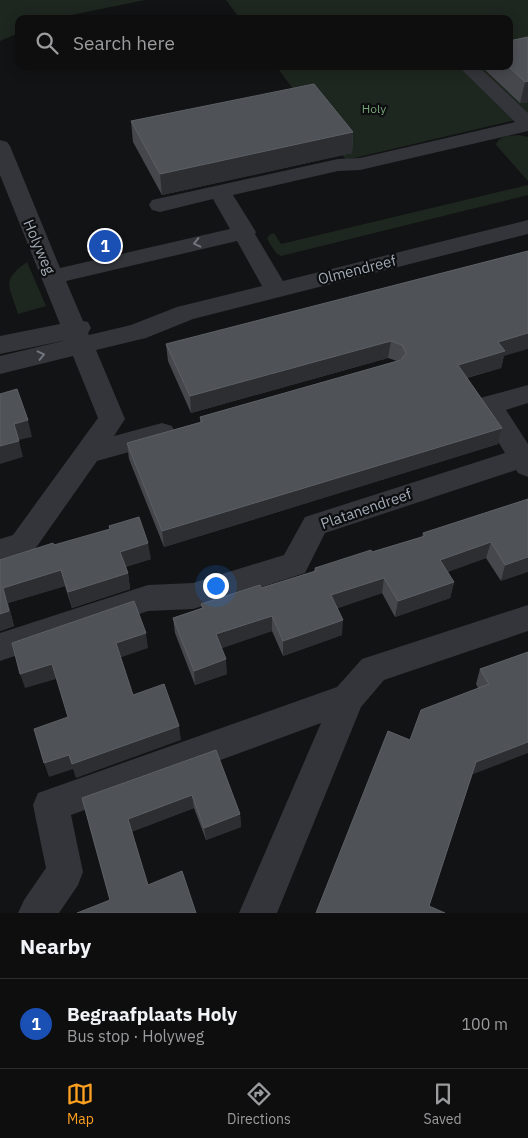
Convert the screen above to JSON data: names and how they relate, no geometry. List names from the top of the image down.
{
  "streets": {
    "street": ["Holyweg", "Olmendreef", "Platanendreef"]
  },
  "crossings": [
    ["Holyweg", "Olmendreef"]
  ],
  "parks": ["Holy"],
  "page": {
    "search": "Search here",
    "pins": "1",
    "heading": "Nearby",
    "list": [
      {
        "mark": "1",
        "name": "Begraafplaats Holy",
        "note": "Bus stop · Holyweg",
        "value": "100 m"
      }
    ],
    "nav": ["Map", "Directions", "Saved"]
  }
}
